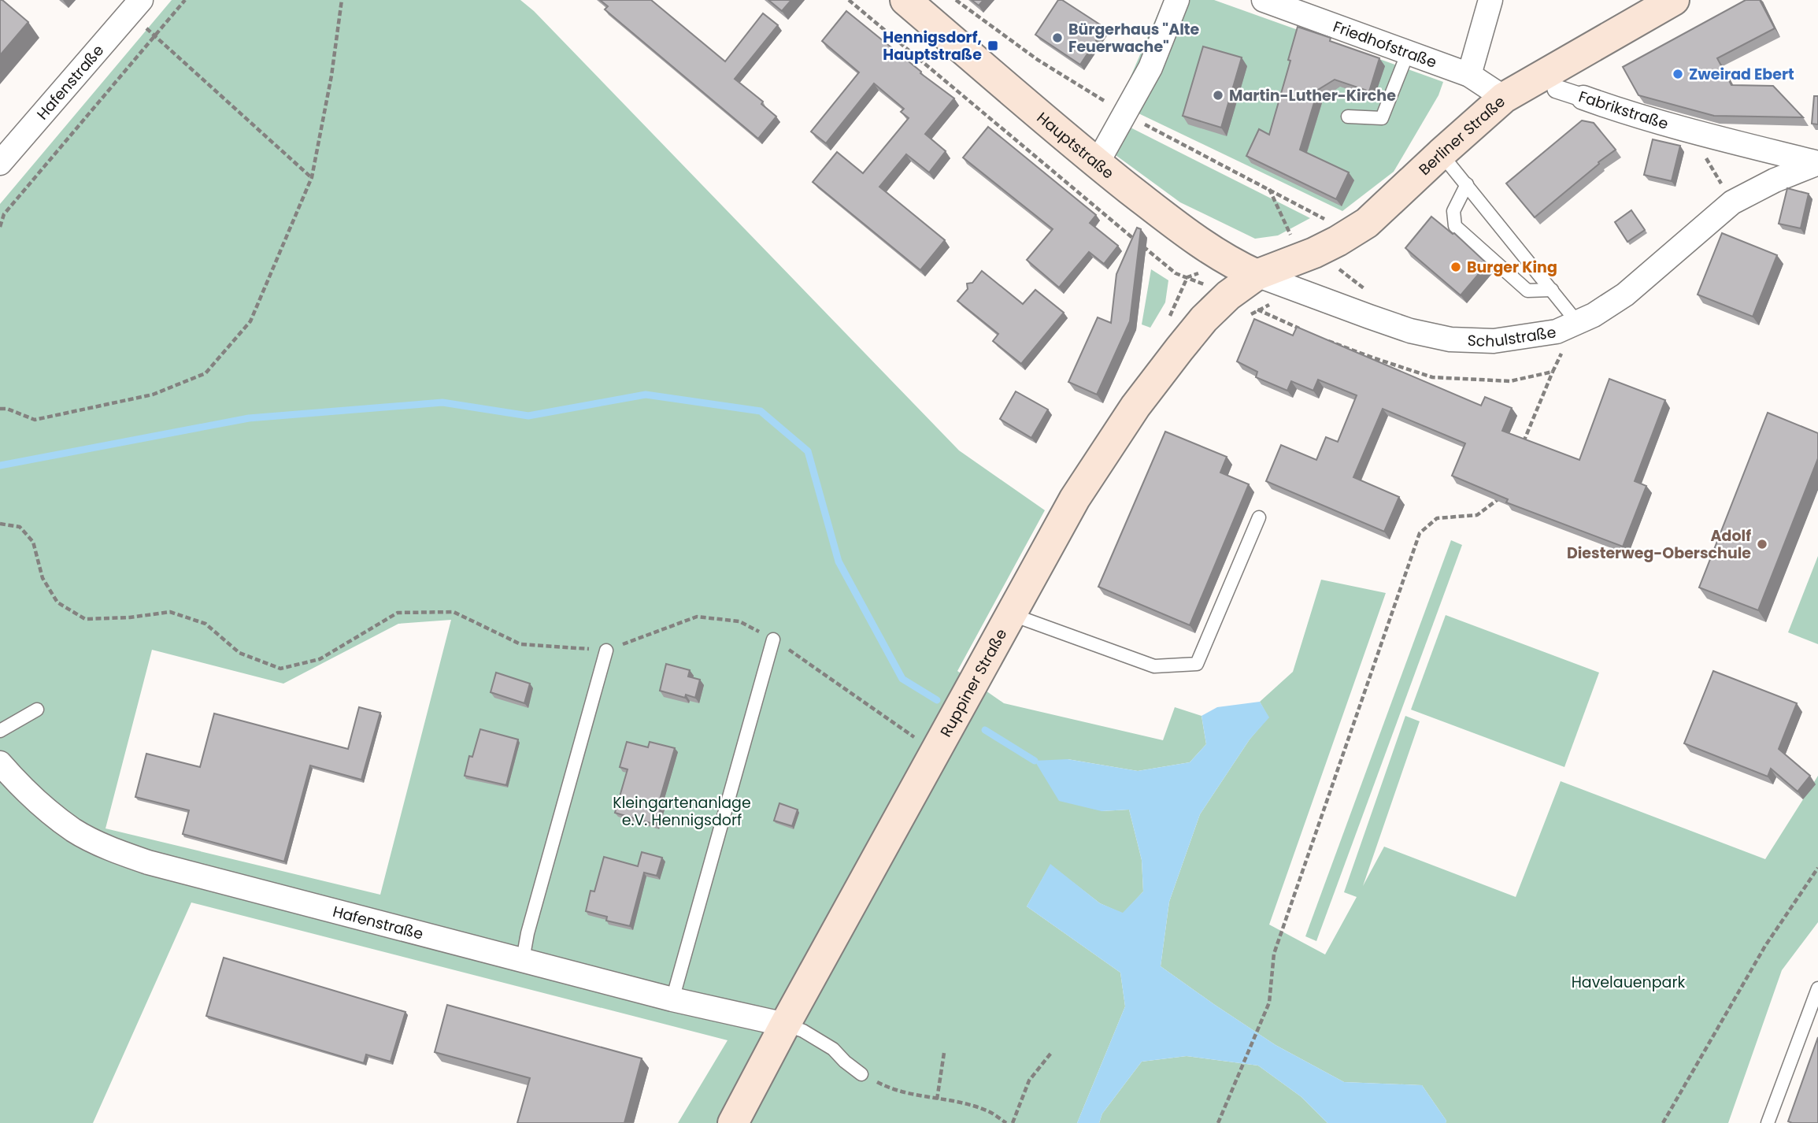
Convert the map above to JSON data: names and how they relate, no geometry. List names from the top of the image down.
{
  "streets": {
    "main road": ["Berliner Straße", "Hauptstraße", "Ruppiner Straße"],
    "street": [
      "Friedhofstraße",
      "Hafenstraße",
      "Fabrikstraße",
      "Schulstraße"
    ]
  },
  "crossings": [
    ["Friedhofstraße", "Berliner Straße"],
    ["Hafenstraße", "Ruppiner Straße"],
    ["Fabrikstraße", "Schulstraße"],
    ["Berliner Straße", "Hauptstraße"],
    ["Berliner Straße", "Schulstraße"],
    ["Berliner Straße", "Ruppiner Straße"],
    ["Hauptstraße", "Schulstraße"],
    ["Hauptstraße", "Ruppiner Straße"],
    ["Schulstraße", "Ruppiner Straße"]
  ],
  "parks": ["Kleingartenanlage e.V. Hennigsdorf", "Havelauenpark"],
  "places": {
    "other": [
      "Bürgerhaus \"Alte Feuerwache\"",
      "Zweirad Ebert",
      "Martin-Luther-Kirche",
      "Burger King",
      "Adolf Diesterweg-Oberschule"
    ],
    "transit": ["Hennigsdorf, Hauptstraße"]
  }
}
